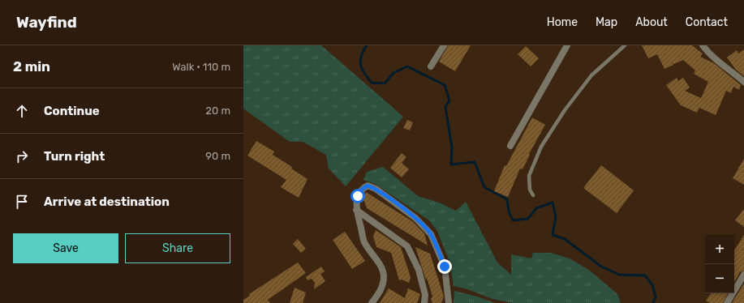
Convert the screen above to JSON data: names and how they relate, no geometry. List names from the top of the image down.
{
  "page": {
    "header": "Wayfind",
    "nav": [
      "Home",
      "Map",
      "About",
      "Contact"
    ],
    "heading": ["2 min", "Walk · 110 m"],
    "list": [
      ["Continue", "20 m"],
      ["Turn right", "90 m"],
      "Arrive at destination"
    ],
    "buttons": ["Save", "Share"],
    "map_buttons": ["+", "−"]
  }
}
